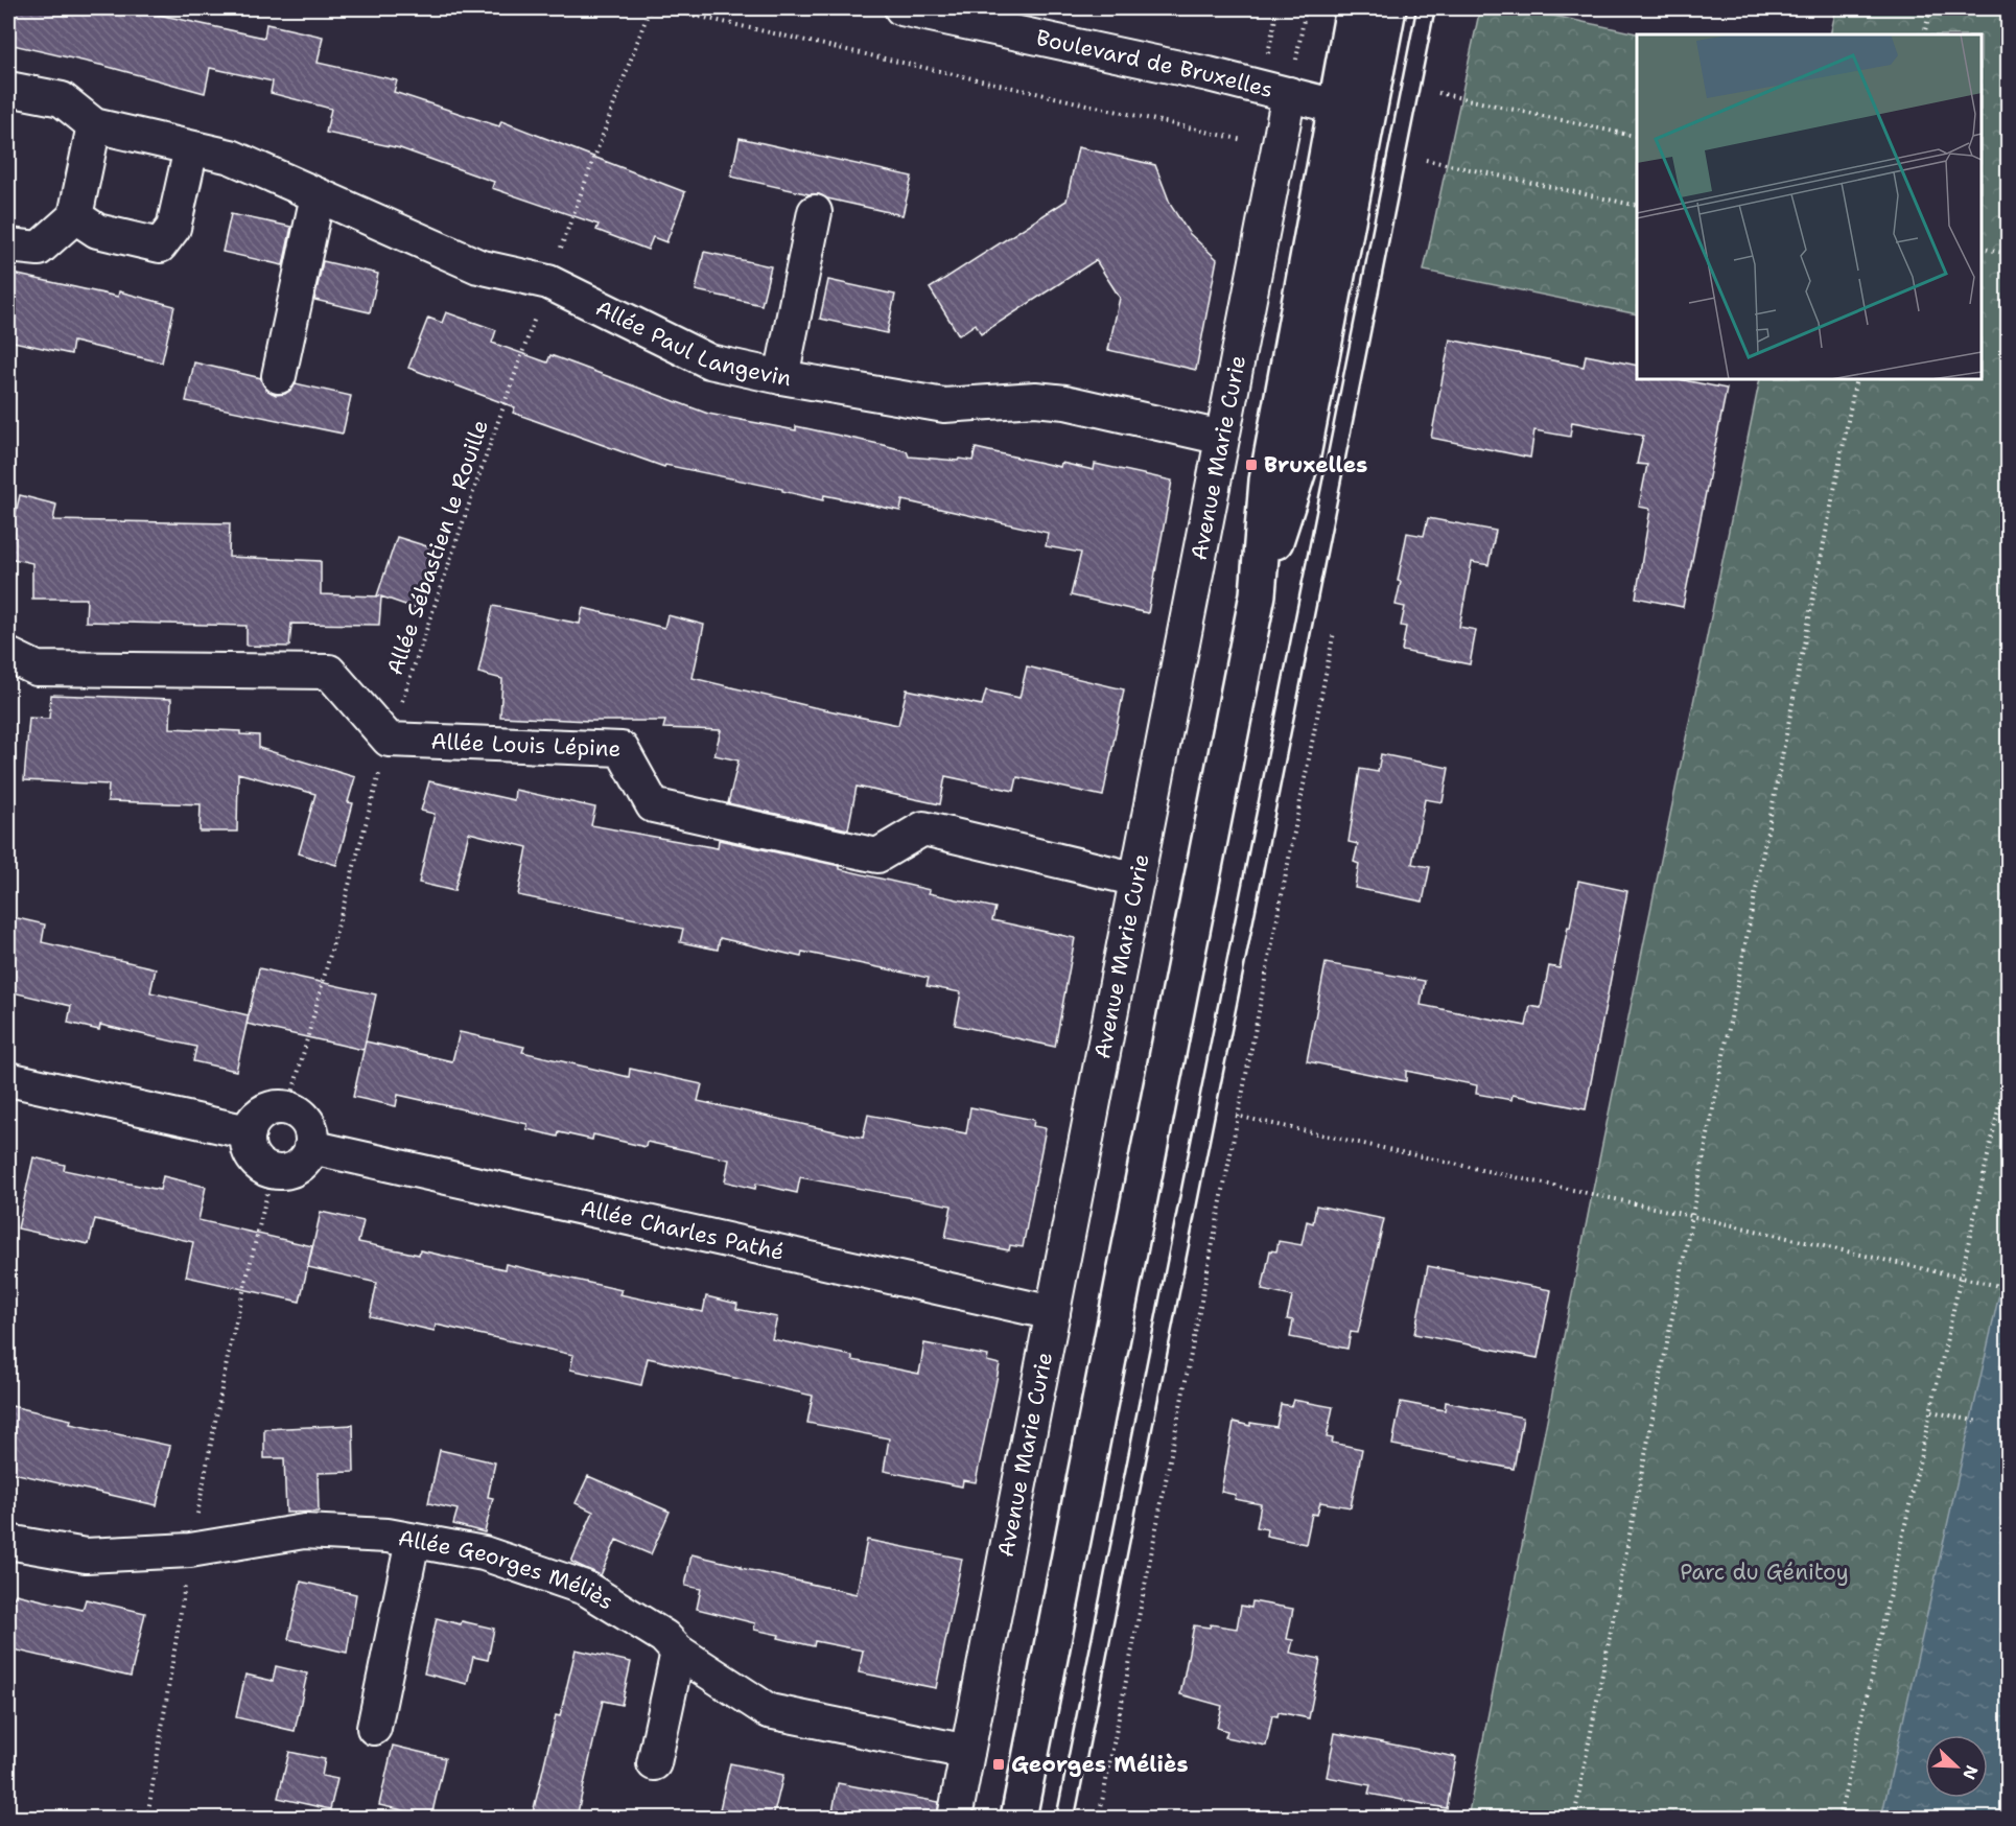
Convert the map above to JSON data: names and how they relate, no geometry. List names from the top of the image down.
{
  "streets": {
    "street": [
      "Boulevard de Bruxelles",
      "Allée Paul Langevin",
      "Avenue Marie Curie",
      "Allée Louis Lépine",
      "Allée Charles Pathé",
      "Allée Georges Méliès"
    ],
    "path": ["Allée Sébastien le Rouille"]
  },
  "crossings": [
    ["Boulevard de Bruxelles", "Avenue Marie Curie"],
    ["Allée Paul Langevin", "Avenue Marie Curie"],
    ["Allée Paul Langevin", "Allée Sébastien le Rouille"],
    ["Avenue Marie Curie", "Allée Louis Lépine"],
    ["Avenue Marie Curie", "Allée Charles Pathé"],
    ["Avenue Marie Curie", "Allée Georges Méliès"],
    ["Allée Sébastien le Rouille", "Allée Louis Lépine"],
    ["Allée Sébastien le Rouille", "Allée Charles Pathé"]
  ],
  "parks": ["Parc du Génitoy"],
  "places": {
    "transit": ["Bruxelles", "Georges Méliès"]
  },
  "north": "bottom right"
}
